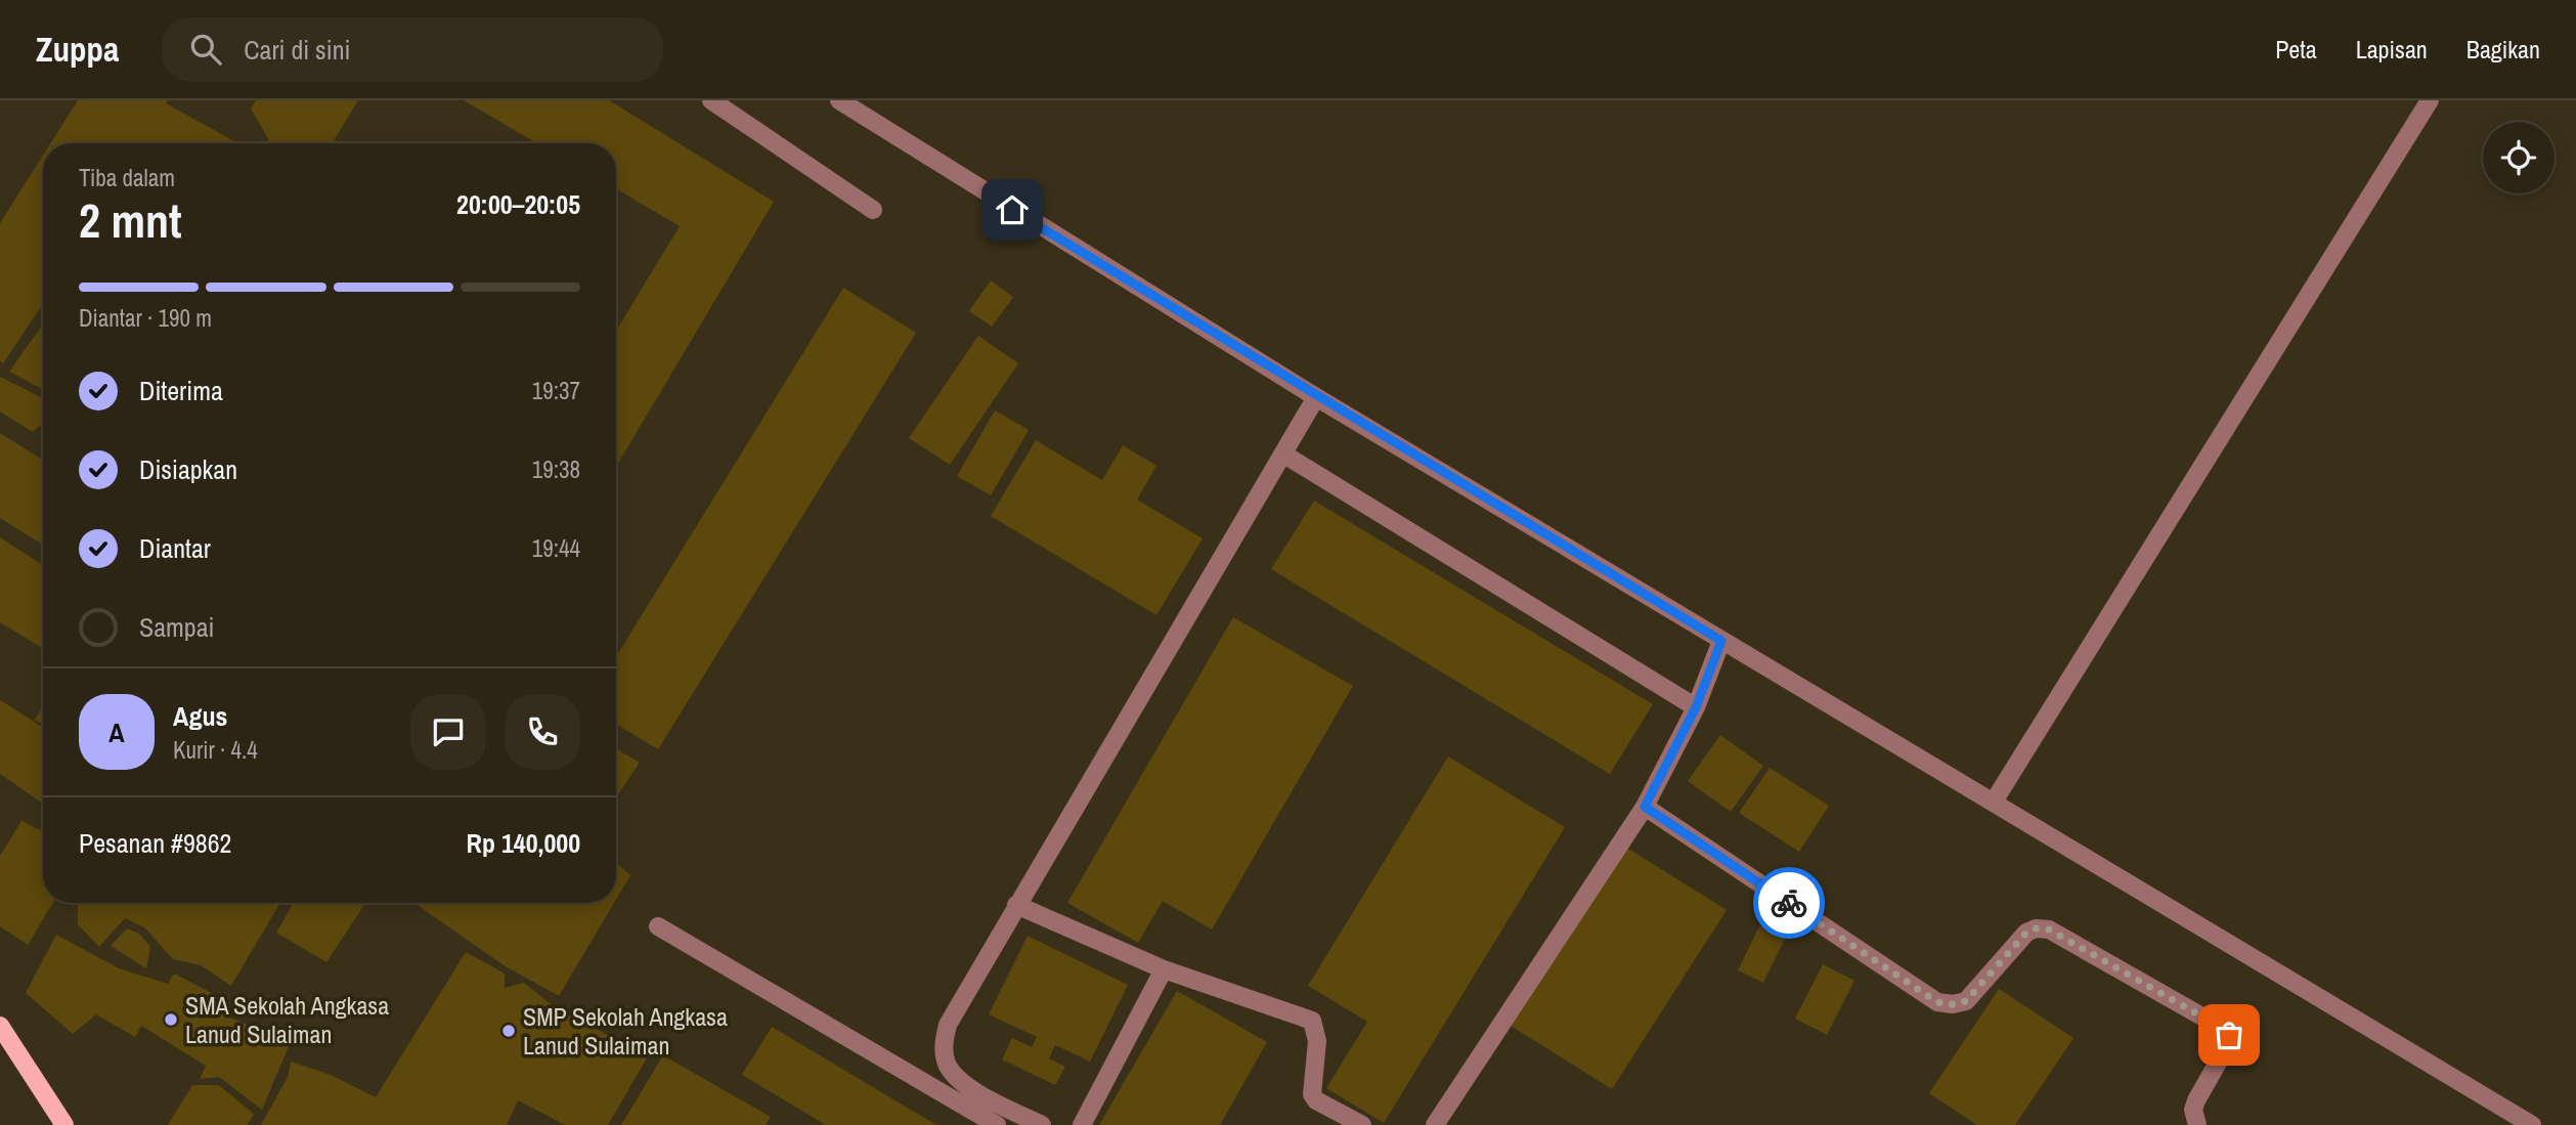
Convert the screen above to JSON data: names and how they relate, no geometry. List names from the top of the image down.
{
  "places": ["SMA Sekolah Angkasa Lanud Sulaiman", "SMP Sekolah Angkasa Lanud Sulaiman"],
  "page": {
    "header": "Zuppa",
    "search": "Cari di sini",
    "nav": ["Peta", "Lapisan", "Bagikan"],
    "heading": ["2 mnt", "Tiba dalam", "20:00–20:05"],
    "panel": [
      "Agus",
      "Kurir · 4.4",
      "Pesanan #9862",
      "Rp 140,000"
    ],
    "bar": "Diantar · 190 m",
    "list": [
      ["Diterima", "19:37"],
      ["Disiapkan", "19:38"],
      ["Diantar", "19:44"],
      "Sampai"
    ],
    "round": "A"
  }
}
